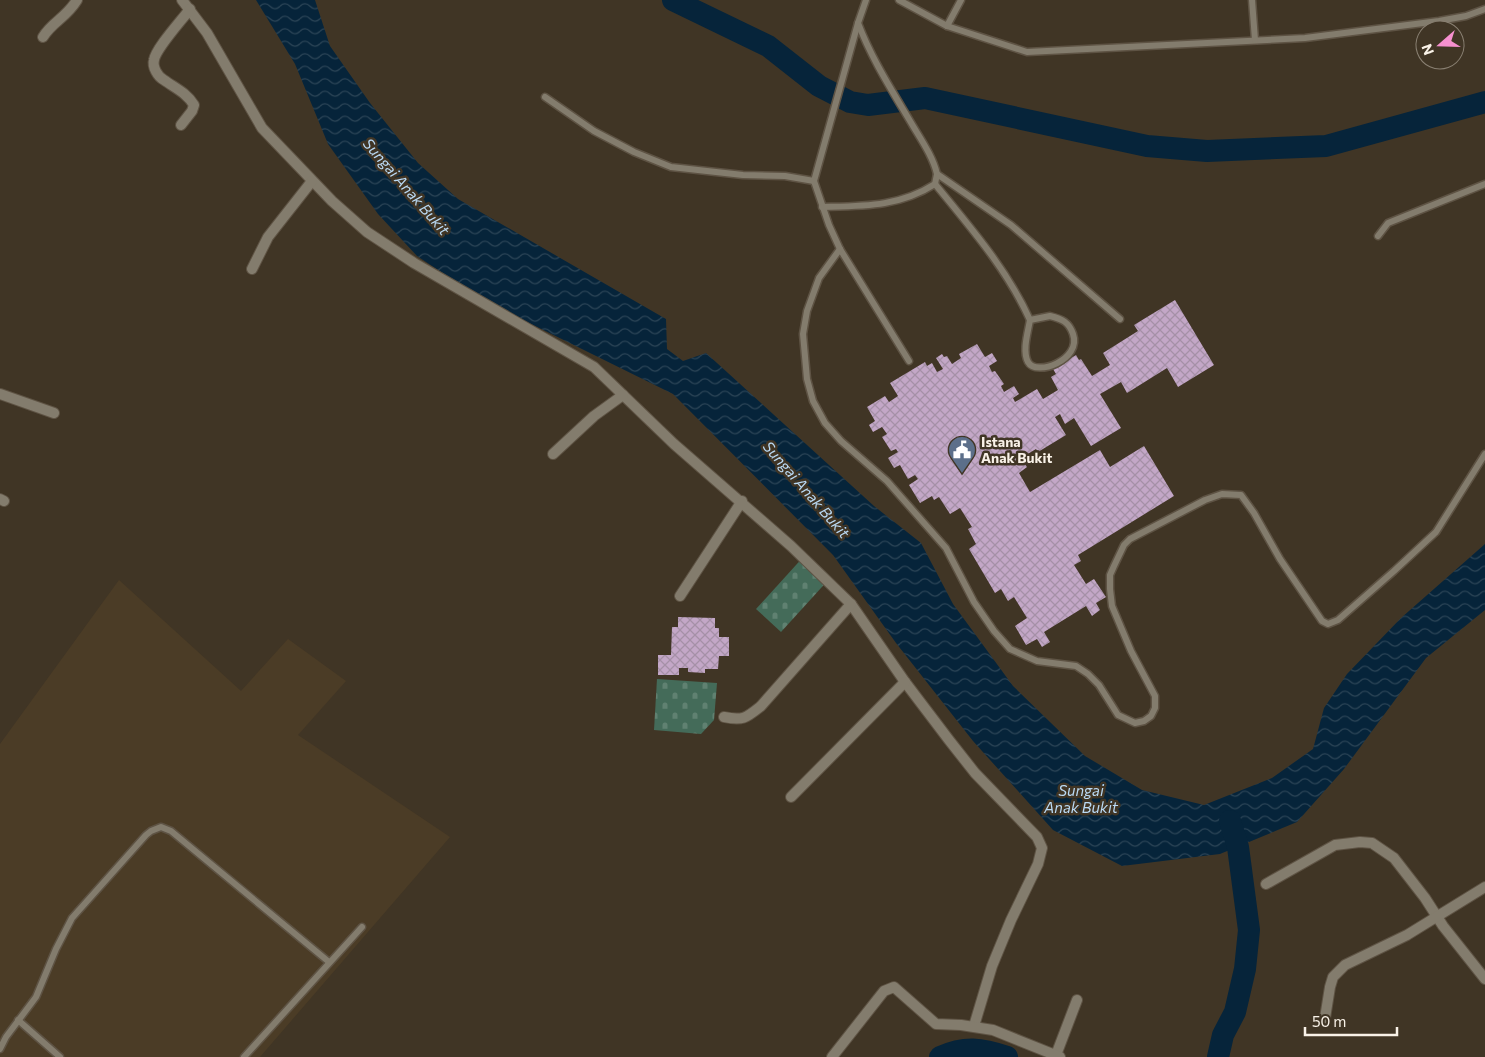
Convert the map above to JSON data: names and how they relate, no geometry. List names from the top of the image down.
{
  "water": ["Sungai Anak Bukit"],
  "places": {
    "public building": ["Istana Anak Bukit"]
  },
  "scale_bar": "50 m",
  "north": "left"
}
